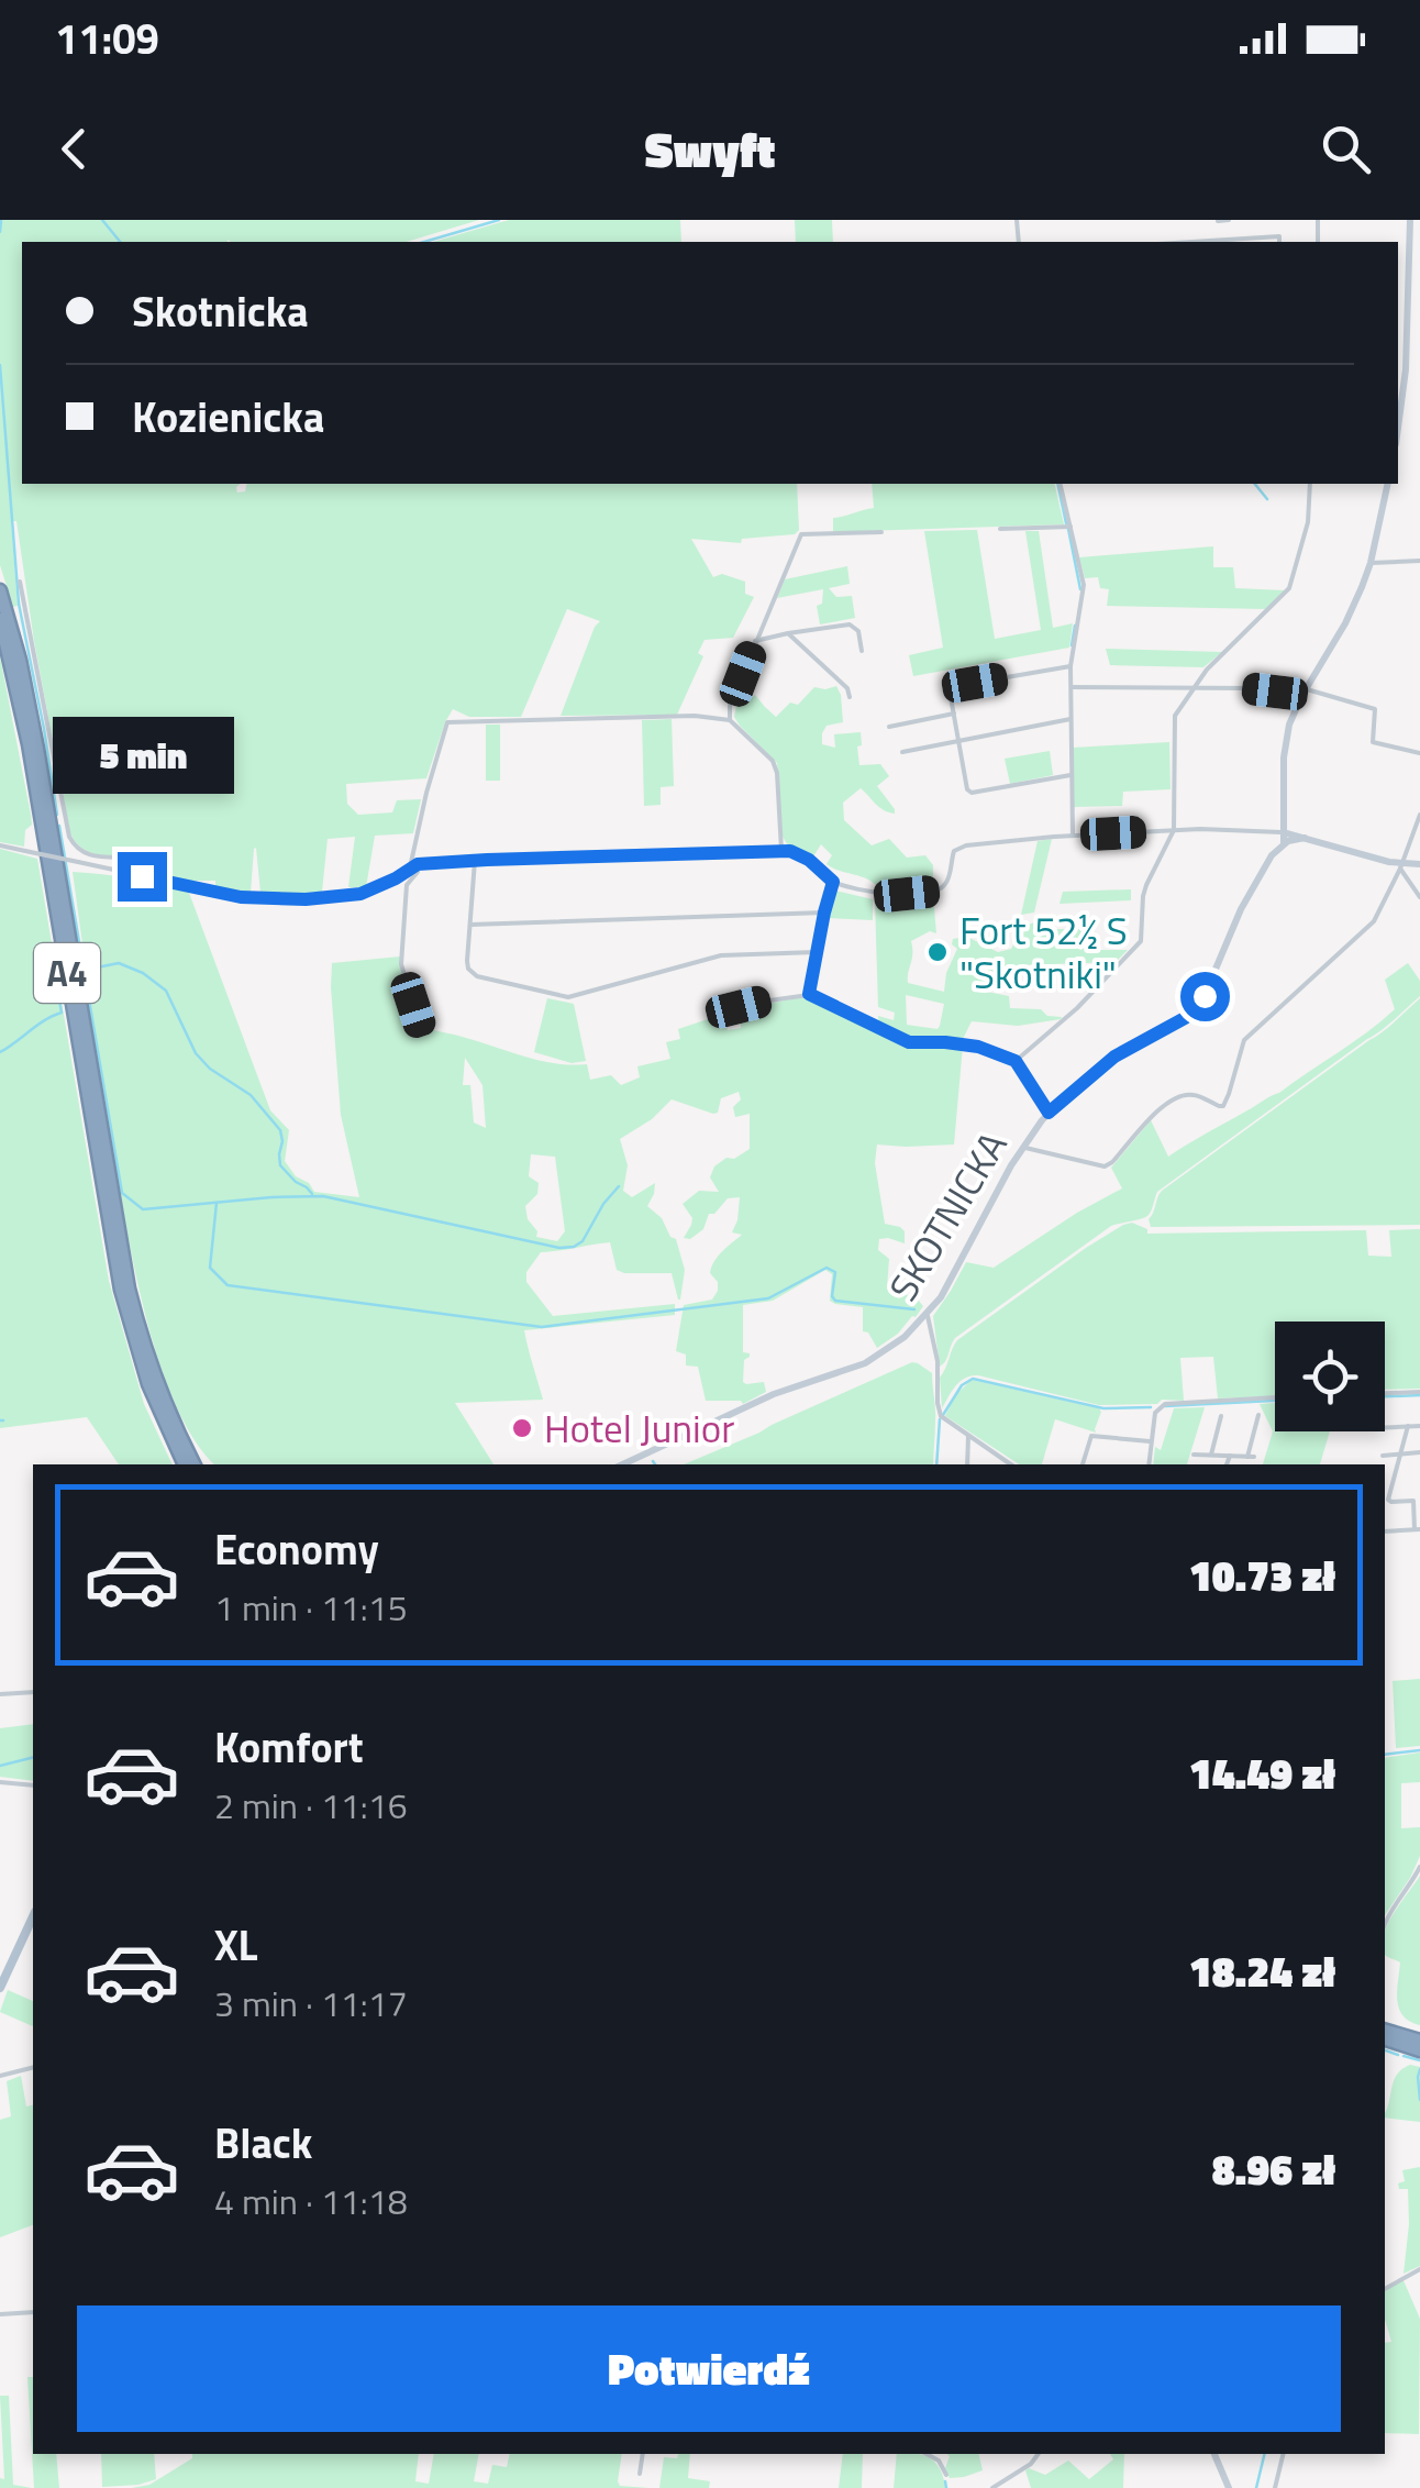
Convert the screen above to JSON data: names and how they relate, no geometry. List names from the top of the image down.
{
  "streets": {
    "highway": ["A4"],
    "main road": ["SKOTNICKA"]
  },
  "places": ["Fort 52½ S \"Skotniki\"", "Hotel Junior"],
  "page": {
    "status": "11:09",
    "header": "Swyft",
    "banner": ["Skotnicka", "Kozienicka"],
    "bubble": "5 min",
    "list": [
      {
        "name": "Economy",
        "note": "1 min · 11:15",
        "value": "10.73 zł"
      },
      {
        "name": "Komfort",
        "note": "2 min · 11:16",
        "value": "14.49 zł"
      },
      {
        "name": "XL",
        "note": "3 min · 11:17",
        "value": "18.24 zł"
      },
      {
        "name": "Black",
        "note": "4 min · 11:18",
        "value": "8.96 zł"
      }
    ],
    "buttons": "Potwierdź"
  }
}
